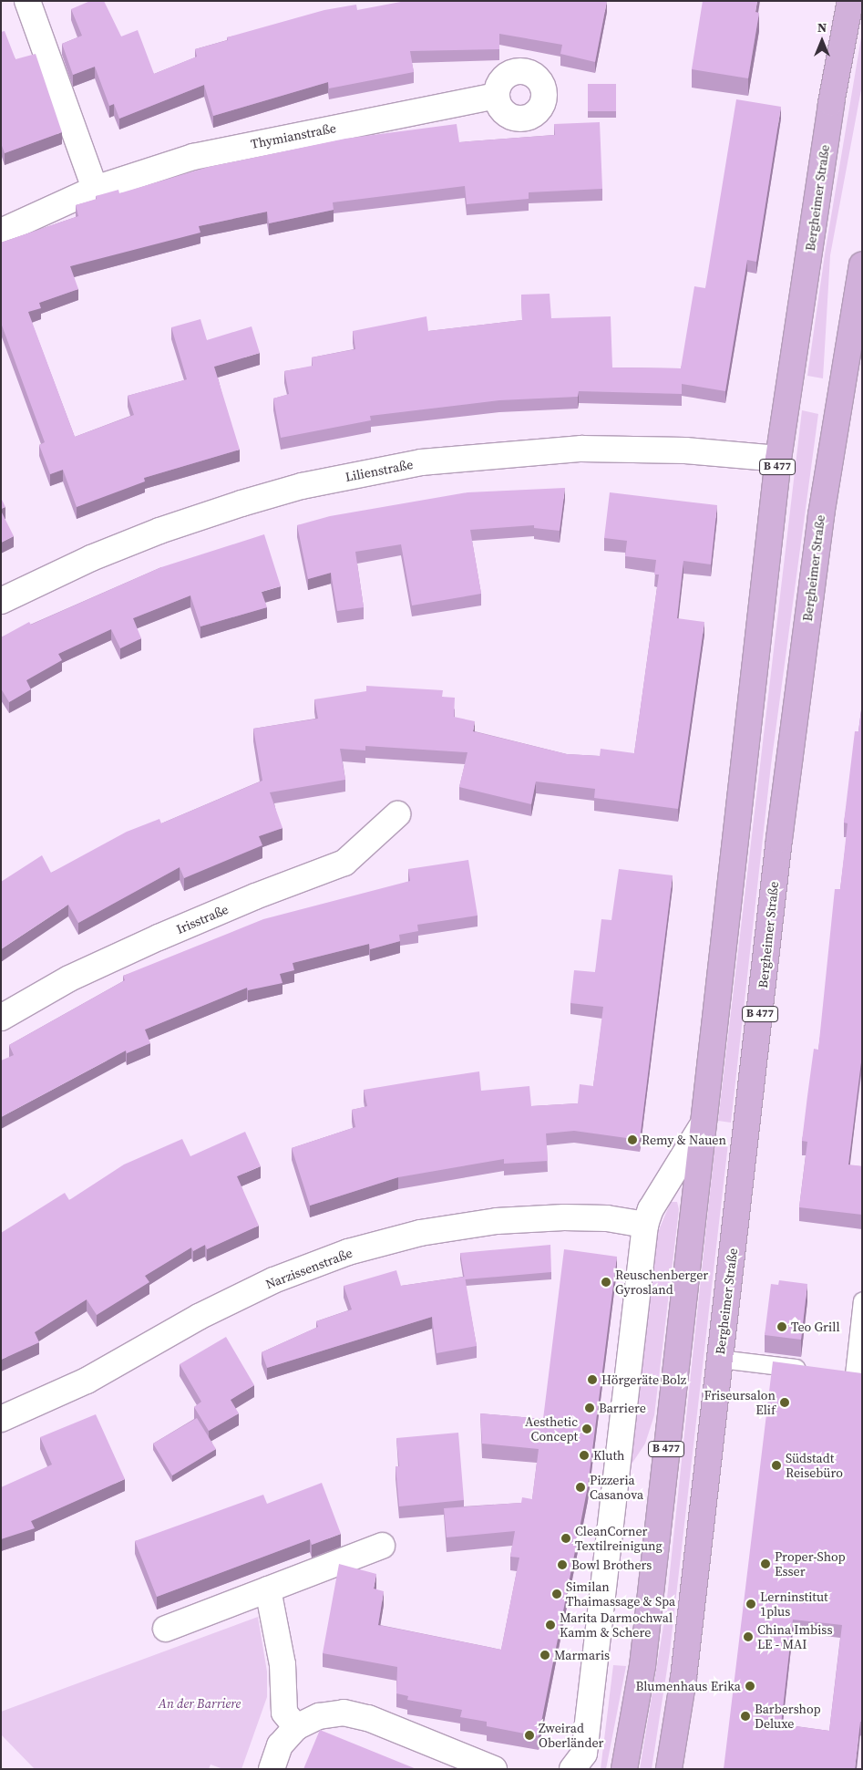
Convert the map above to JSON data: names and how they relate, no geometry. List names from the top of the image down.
{
  "streets": {
    "main road": ["Bergheimer Straße", "B 477"],
    "street": [
      "Thymianstraße",
      "Lilienstraße",
      "Irisstraße",
      "Narzissenstraße"
    ]
  },
  "crossings": [
    ["Bergheimer Straße", "Lilienstraße"],
    ["Bergheimer Straße", "Narzissenstraße"]
  ],
  "parks": ["An der Barriere"],
  "places": [
    "Remy & Nauen",
    "Reuschenberger Gyrosland",
    "Teo Grill",
    "Hörgeräte Bolz",
    "Friseursalon Elif",
    "Barriere",
    "Aesthetic Concept",
    "Kluth",
    "Südstadt Reisebüro",
    "Pizzeria Casanova",
    "CleanCorner Textilreinigung",
    "Proper-Shop Esser",
    "Bowl Brothers",
    "Similan Thaimassage & Spa",
    "Lerninstitut 1plus",
    "Marita Darmochwal Kamm & Schere",
    "China Imbiss LE - MAI",
    "Marmaris",
    "Blumenhaus Erika",
    "Barbershop Deluxe",
    "Zweirad Oberländer"
  ],
  "north": "top"
}
